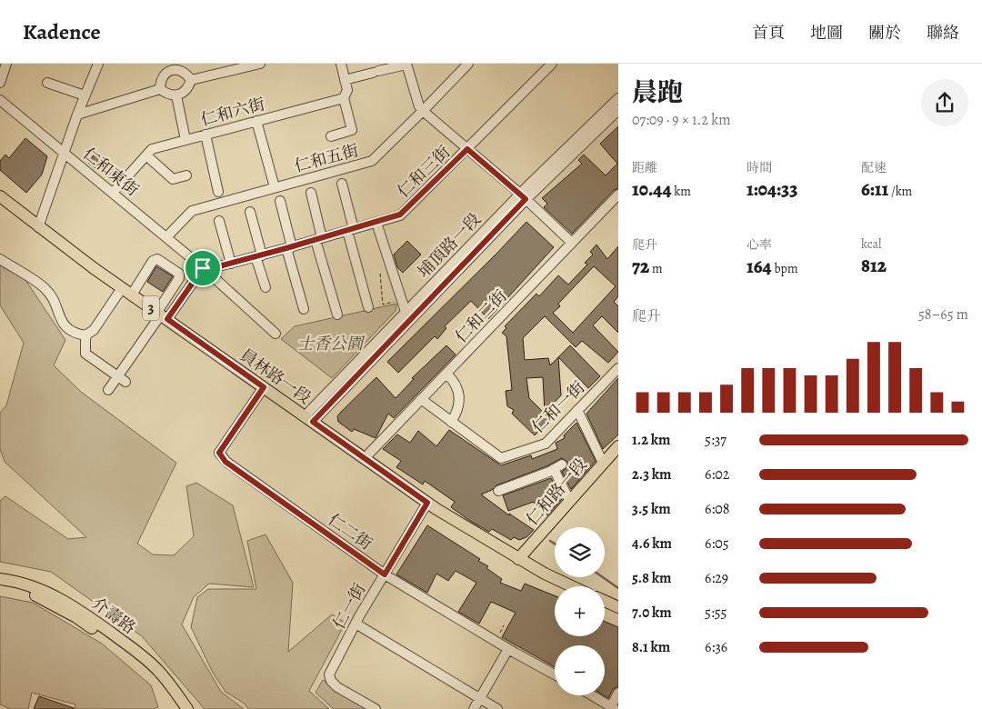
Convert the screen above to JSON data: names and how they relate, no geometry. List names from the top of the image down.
{
  "streets": {
    "main road": [
      "3",
      "員林路一段",
      "仁和路一段",
      "介壽路"
    ],
    "street": [
      "仁和六街",
      "仁和五街",
      "仁和東街",
      "仁和三街",
      "埔頂路一段",
      "仁和二街",
      "仁和一街",
      "仁二街",
      "仁一街"
    ]
  },
  "crossings": [
    ["仁和六街", "仁和東街"],
    ["仁和五街", "仁和東街"],
    ["仁和東街", "仁和三街"],
    ["埔頂路一段", "員林路一段"],
    ["仁和二街", "員林路一段"],
    ["仁和二街", "仁和一街"],
    ["員林路一段", "仁和路一段"],
    ["員林路一段", "仁二街"],
    ["員林路一段", "仁一街"],
    ["仁二街", "仁一街"]
  ],
  "parks": ["士香公園"],
  "page": {
    "header": "Kadence",
    "nav": [
      "首頁",
      "地圖",
      "關於",
      "聯絡"
    ],
    "heading": ["晨跑", "07:09 · 9 × 1.2 km"],
    "stats": [
      ["距離", "10.44 km"],
      ["時間", "1:04:33"],
      ["配速", "6:11 /km"],
      ["爬升", "72 m"],
      ["心率", "164 bpm"],
      ["kcal", "812"]
    ],
    "chart": ["爬升", "58–65 m"],
    "list": [
      {
        "name": "1.2 km",
        "note": "5:37"
      },
      {
        "name": "2.3 km",
        "note": "6:02"
      },
      {
        "name": "3.5 km",
        "note": "6:08"
      },
      {
        "name": "4.6 km",
        "note": "6:05"
      },
      {
        "name": "5.8 km",
        "note": "6:29"
      },
      {
        "name": "7.0 km",
        "note": "5:55"
      },
      {
        "name": "8.1 km",
        "note": "6:36"
      }
    ],
    "map_buttons": ["+", "−"]
  }
}
